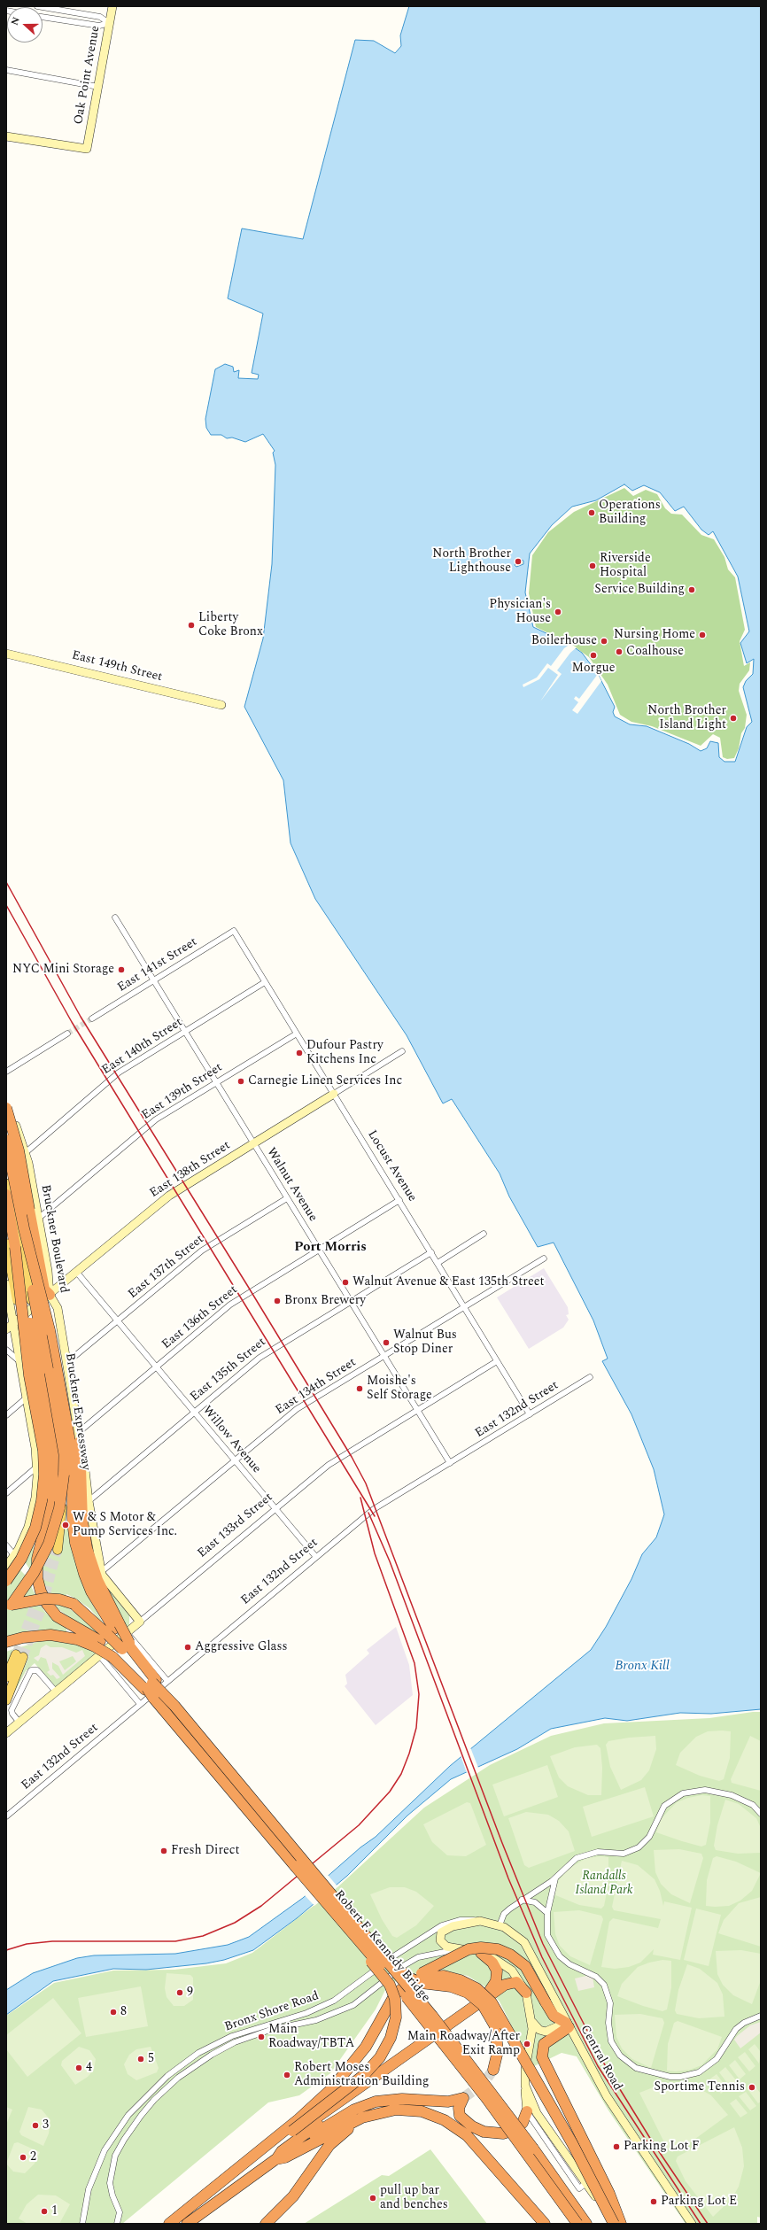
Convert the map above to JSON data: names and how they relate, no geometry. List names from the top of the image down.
{
  "streets": {
    "highway": ["Bruckner Expressway", "Robert F. Kennedy Bridge"],
    "main road": [
      "Oak Point Avenue",
      "East 149th Street",
      "East 138th Street",
      "Bruckner Boulevard",
      "East 133rd Street",
      "Central Road"
    ],
    "street": [
      "East 141st Street",
      "East 140th Street",
      "East 139th Street",
      "Locust Avenue",
      "Walnut Avenue",
      "East 137th Street",
      "East 136th Street",
      "East 135th Street",
      "East 134th Street",
      "East 132nd Street",
      "Willow Avenue",
      "Bronx Shore Road"
    ]
  },
  "crossings": [
    ["East 141st Street", "Locust Avenue"],
    ["East 141st Street", "Walnut Avenue"],
    ["East 140th Street", "Locust Avenue"],
    ["East 140th Street", "Walnut Avenue"],
    ["East 140th Street", "Bruckner Boulevard"],
    ["East 139th Street", "Locust Avenue"],
    ["East 139th Street", "Walnut Avenue"],
    ["East 139th Street", "Bruckner Boulevard"],
    ["Locust Avenue", "East 138th Street"],
    ["Locust Avenue", "East 136th Street"],
    ["Locust Avenue", "East 135th Street"],
    ["Locust Avenue", "East 134th Street"],
    ["Locust Avenue", "East 132nd Street"],
    ["Locust Avenue", "East 133rd Street"],
    ["East 138th Street", "Walnut Avenue"],
    ["East 138th Street", "Bruckner Boulevard"],
    ["East 138th Street", "Willow Avenue"],
    ["Walnut Avenue", "East 137th Street"],
    ["Walnut Avenue", "East 136th Street"],
    ["Walnut Avenue", "East 135th Street"],
    ["Walnut Avenue", "East 134th Street"],
    ["Walnut Avenue", "East 132nd Street"],
    ["Walnut Avenue", "East 133rd Street"],
    ["Bruckner Boulevard", "East 137th Street"],
    ["Bruckner Boulevard", "East 136th Street"],
    ["Bruckner Boulevard", "East 135th Street"],
    ["Bruckner Boulevard", "East 134th Street"],
    ["Bruckner Boulevard", "East 133rd Street"],
    ["East 137th Street", "Willow Avenue"],
    ["East 136th Street", "Willow Avenue"],
    ["East 135th Street", "Willow Avenue"],
    ["East 134th Street", "Willow Avenue"],
    ["East 132nd Street", "Bruckner Expressway"],
    ["East 132nd Street", "Willow Avenue"],
    ["East 132nd Street", "Robert F. Kennedy Bridge"],
    ["Bruckner Expressway", "East 133rd Street"],
    ["Bruckner Expressway", "Robert F. Kennedy Bridge"],
    ["Willow Avenue", "East 133rd Street"],
    ["Bronx Shore Road", "Central Road"]
  ],
  "districts": ["Port Morris"],
  "water": ["Bronx Kill"],
  "parks": ["Randalls Island Park"],
  "places": [
    "Operations Building",
    "North Brother Lighthouse",
    "Riverside Hospital",
    "Service Building",
    "Physician's House",
    "Liberty Coke Bronx",
    "Nursing Home",
    "Boilerhouse",
    "Coalhouse",
    "Morgue",
    "North Brother Island Light",
    "NYC Mini Storage",
    "Dufour Pastry Kitchens Inc",
    "Carnegie Linen Services Inc",
    "Walnut Avenue & East 135th Street",
    "Bronx Brewery",
    "Walnut Bus Stop Diner",
    "Moishe's Self Storage",
    "W & S Motor & Pump Services Inc.",
    "Aggressive Glass",
    "Fresh Direct",
    "9",
    "8",
    "Main Roadway/TBTA",
    "Main Roadway/After Exit Ramp",
    "5",
    "4",
    "Robert Moses Administration Building",
    "Sportime Tennis",
    "3",
    "Parking Lot F",
    "2",
    "pull up bar and benches",
    "Parking Lot E",
    "1"
  ],
  "north": "left"
}
